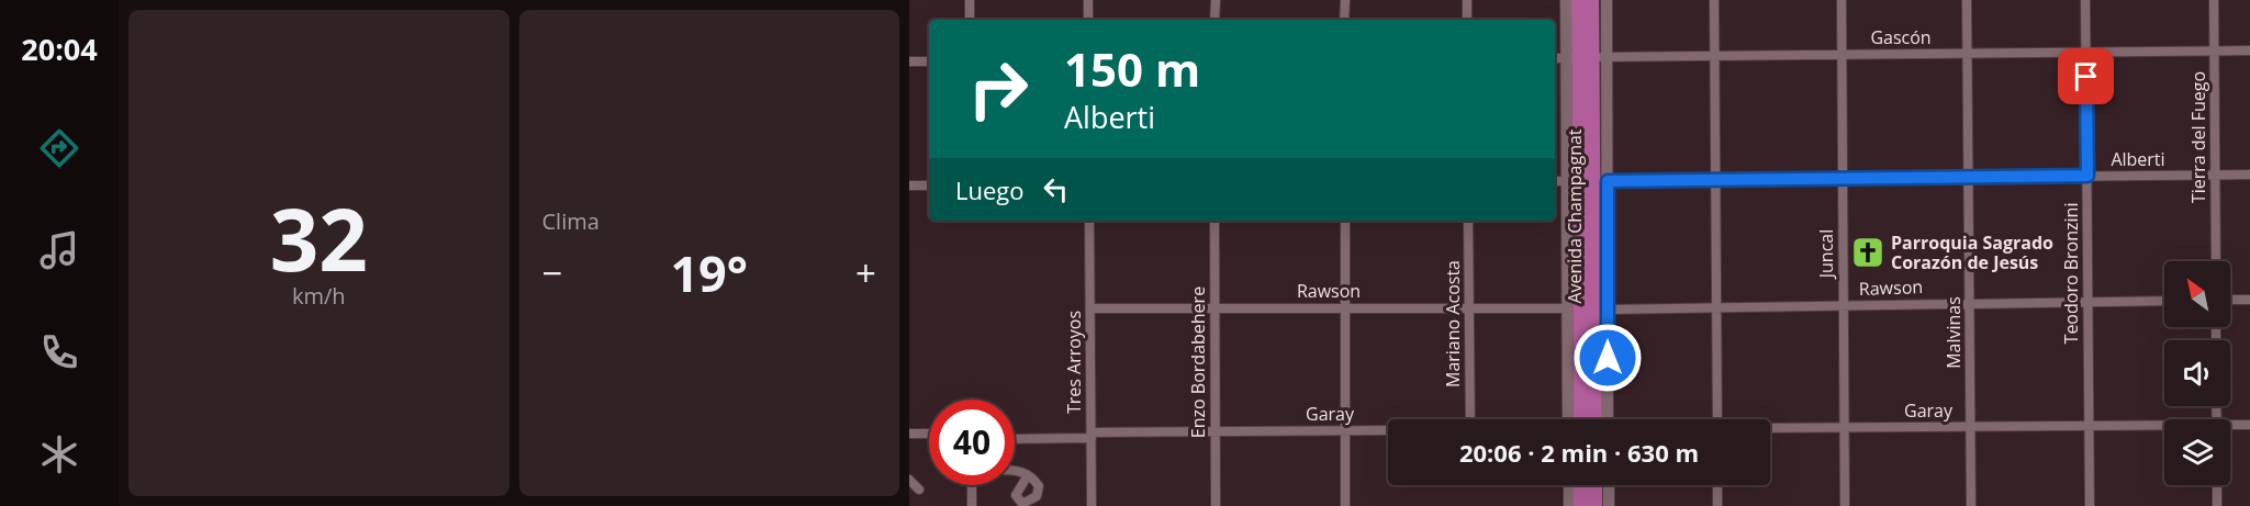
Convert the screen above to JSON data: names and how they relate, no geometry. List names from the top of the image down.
{
  "streets": {
    "highway": ["Avenida Champagnat"],
    "street": [
      "Gascón",
      "Tierra del Fuego",
      "Alberti",
      "Juncal",
      "Teodoro Bronzini",
      "Rawson",
      "Mariano Acosta",
      "Malvinas",
      "Tres Arroyos",
      "Enzo Bordabehere",
      "Garay"
    ]
  },
  "crossings": [
    ["Gascón", "Tierra del Fuego"],
    ["Gascón", "Avenida Champagnat"],
    ["Gascón", "Juncal"],
    ["Gascón", "Teodoro Bronzini"],
    ["Gascón", "Malvinas"],
    ["Tierra del Fuego", "Alberti"],
    ["Alberti", "Avenida Champagnat"],
    ["Alberti", "Juncal"],
    ["Alberti", "Teodoro Bronzini"],
    ["Alberti", "Malvinas"],
    ["Avenida Champagnat", "Rawson"],
    ["Juncal", "Rawson"],
    ["Juncal", "Garay"],
    ["Teodoro Bronzini", "Rawson"],
    ["Teodoro Bronzini", "Garay"],
    ["Rawson", "Mariano Acosta"],
    ["Rawson", "Malvinas"],
    ["Rawson", "Tres Arroyos"],
    ["Rawson", "Enzo Bordabehere"],
    ["Malvinas", "Garay"],
    ["Tres Arroyos", "Garay"],
    ["Enzo Bordabehere", "Garay"]
  ],
  "places": {
    "church": ["Parroquia Sagrado Corazón de Jesús"]
  },
  "north": "top left",
  "page": {
    "tabs": "20:04",
    "tile": [
      ["32", "km/h"],
      "Clima"
    ],
    "turn": ["150 m", "Alberti"],
    "then": "Luego",
    "heat": ["−", "19°", "+"],
    "limit": "40",
    "trip": "20:06 · 2 min · 630 m"
  }
}
